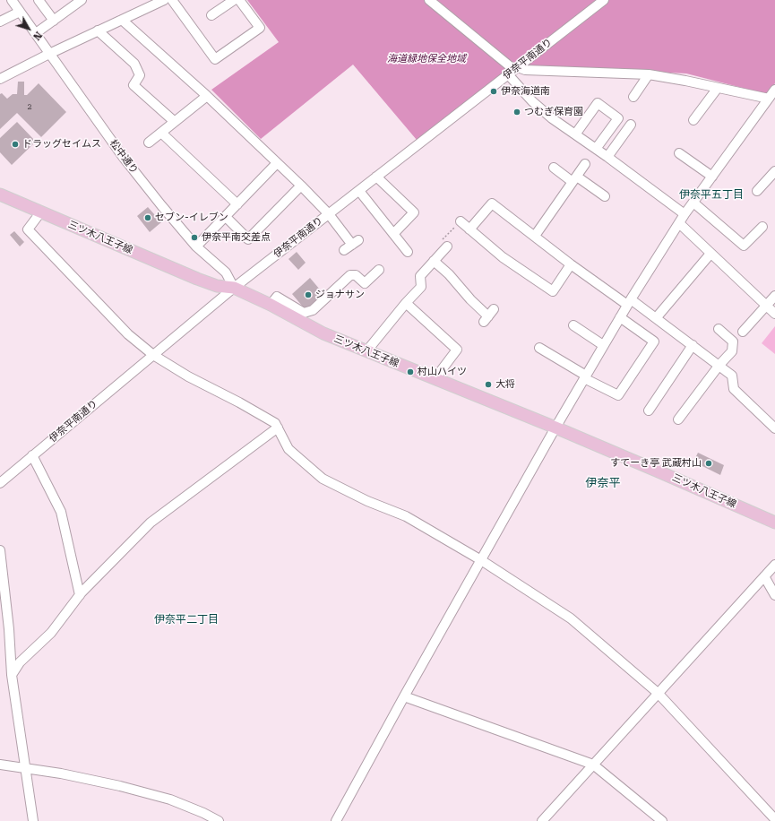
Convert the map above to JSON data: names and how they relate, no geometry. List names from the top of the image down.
{
  "streets": {
    "main road": ["三ツ木八王子線"],
    "street": ["伊奈平南通り", "松中通り"]
  },
  "crossings": [
    ["伊奈平南通り", "松中通り"],
    ["伊奈平南通り", "三ツ木八王子線"],
    ["松中通り", "三ツ木八王子線"]
  ],
  "districts": ["伊奈平五丁目", "伊奈平", "伊奈平二丁目"],
  "parks": ["海道緑地保全地域"],
  "places": [
    "伊奈海道南",
    "つむぎ保育園",
    "ドラッグセイムス",
    "セブン-イレブン",
    "伊奈平南交差点",
    "ジョナサン",
    "村山ハイツ",
    "大将",
    "すてーき亭 武蔵村山"
  ],
  "house_numbers": ["2"],
  "north": "bottom right"
}
